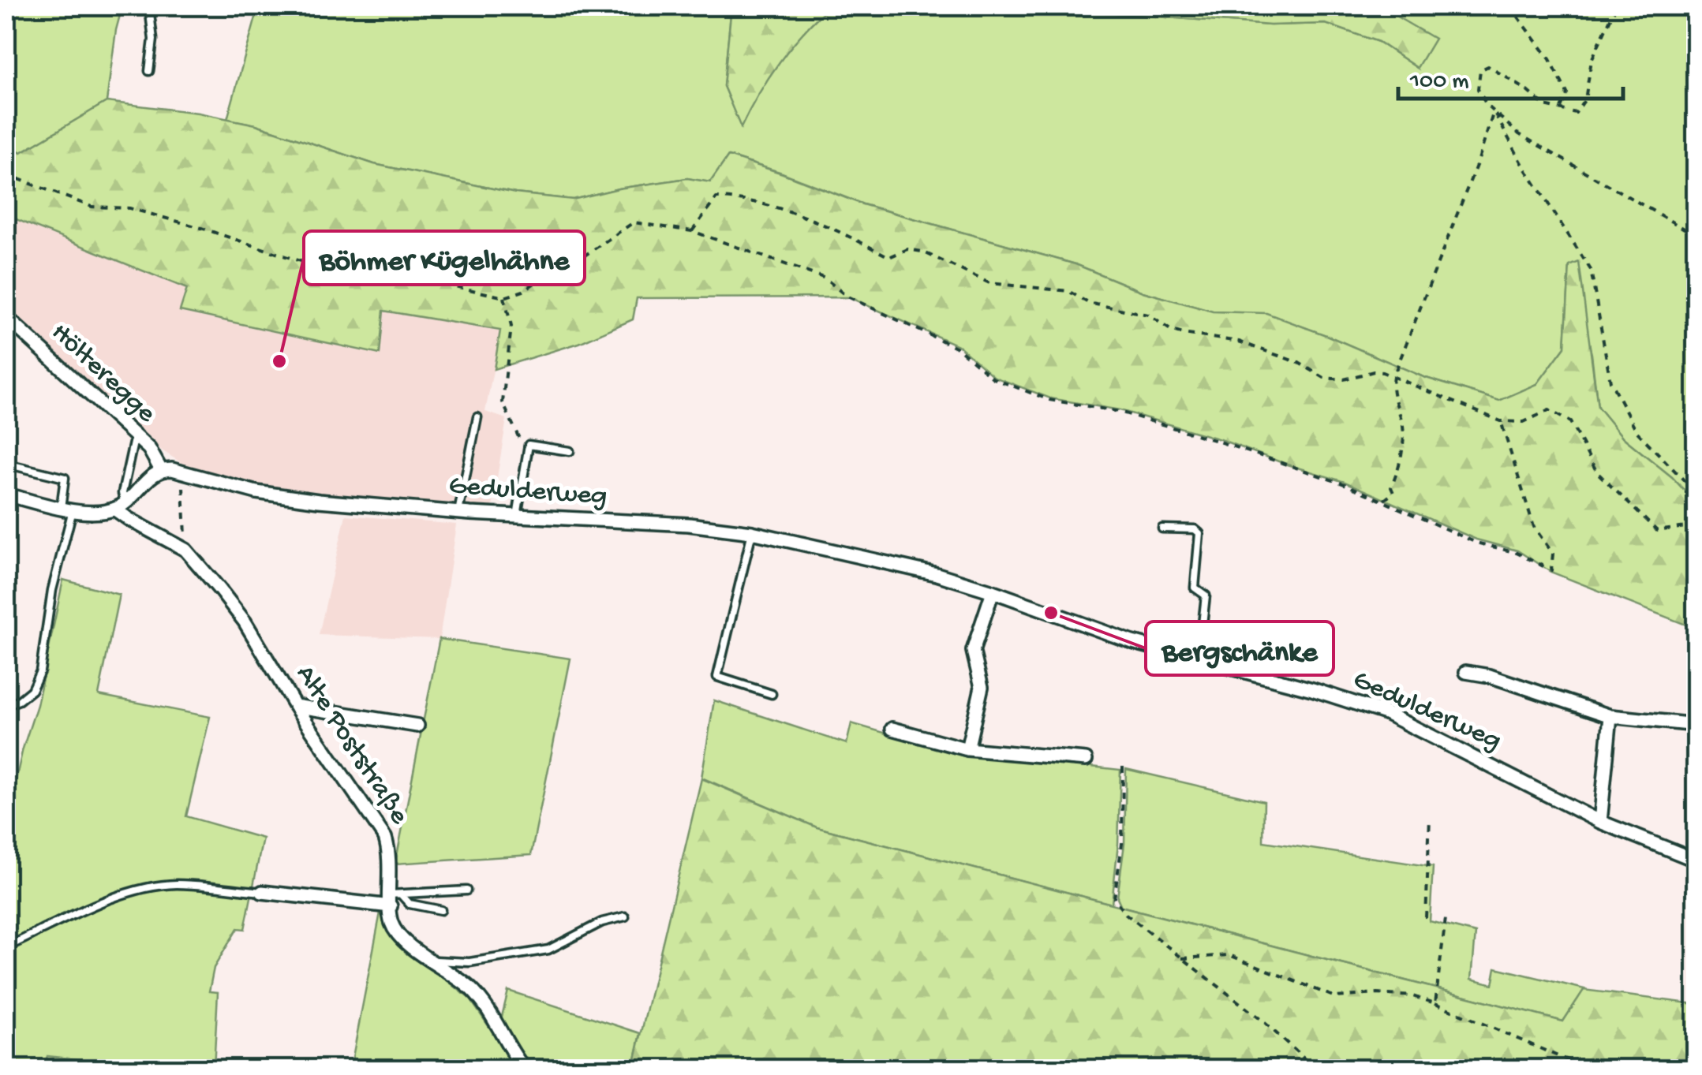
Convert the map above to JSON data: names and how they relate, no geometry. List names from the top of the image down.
{
  "streets": {
    "street": ["Hölteregge", "Gedulderweg", "Alte Poststraße"]
  },
  "crossings": [
    ["Hölteregge", "Gedulderweg"]
  ],
  "places": ["Böhmer Kügelhähne", "Bergschänke"],
  "scale_bar": "100 m"
}
